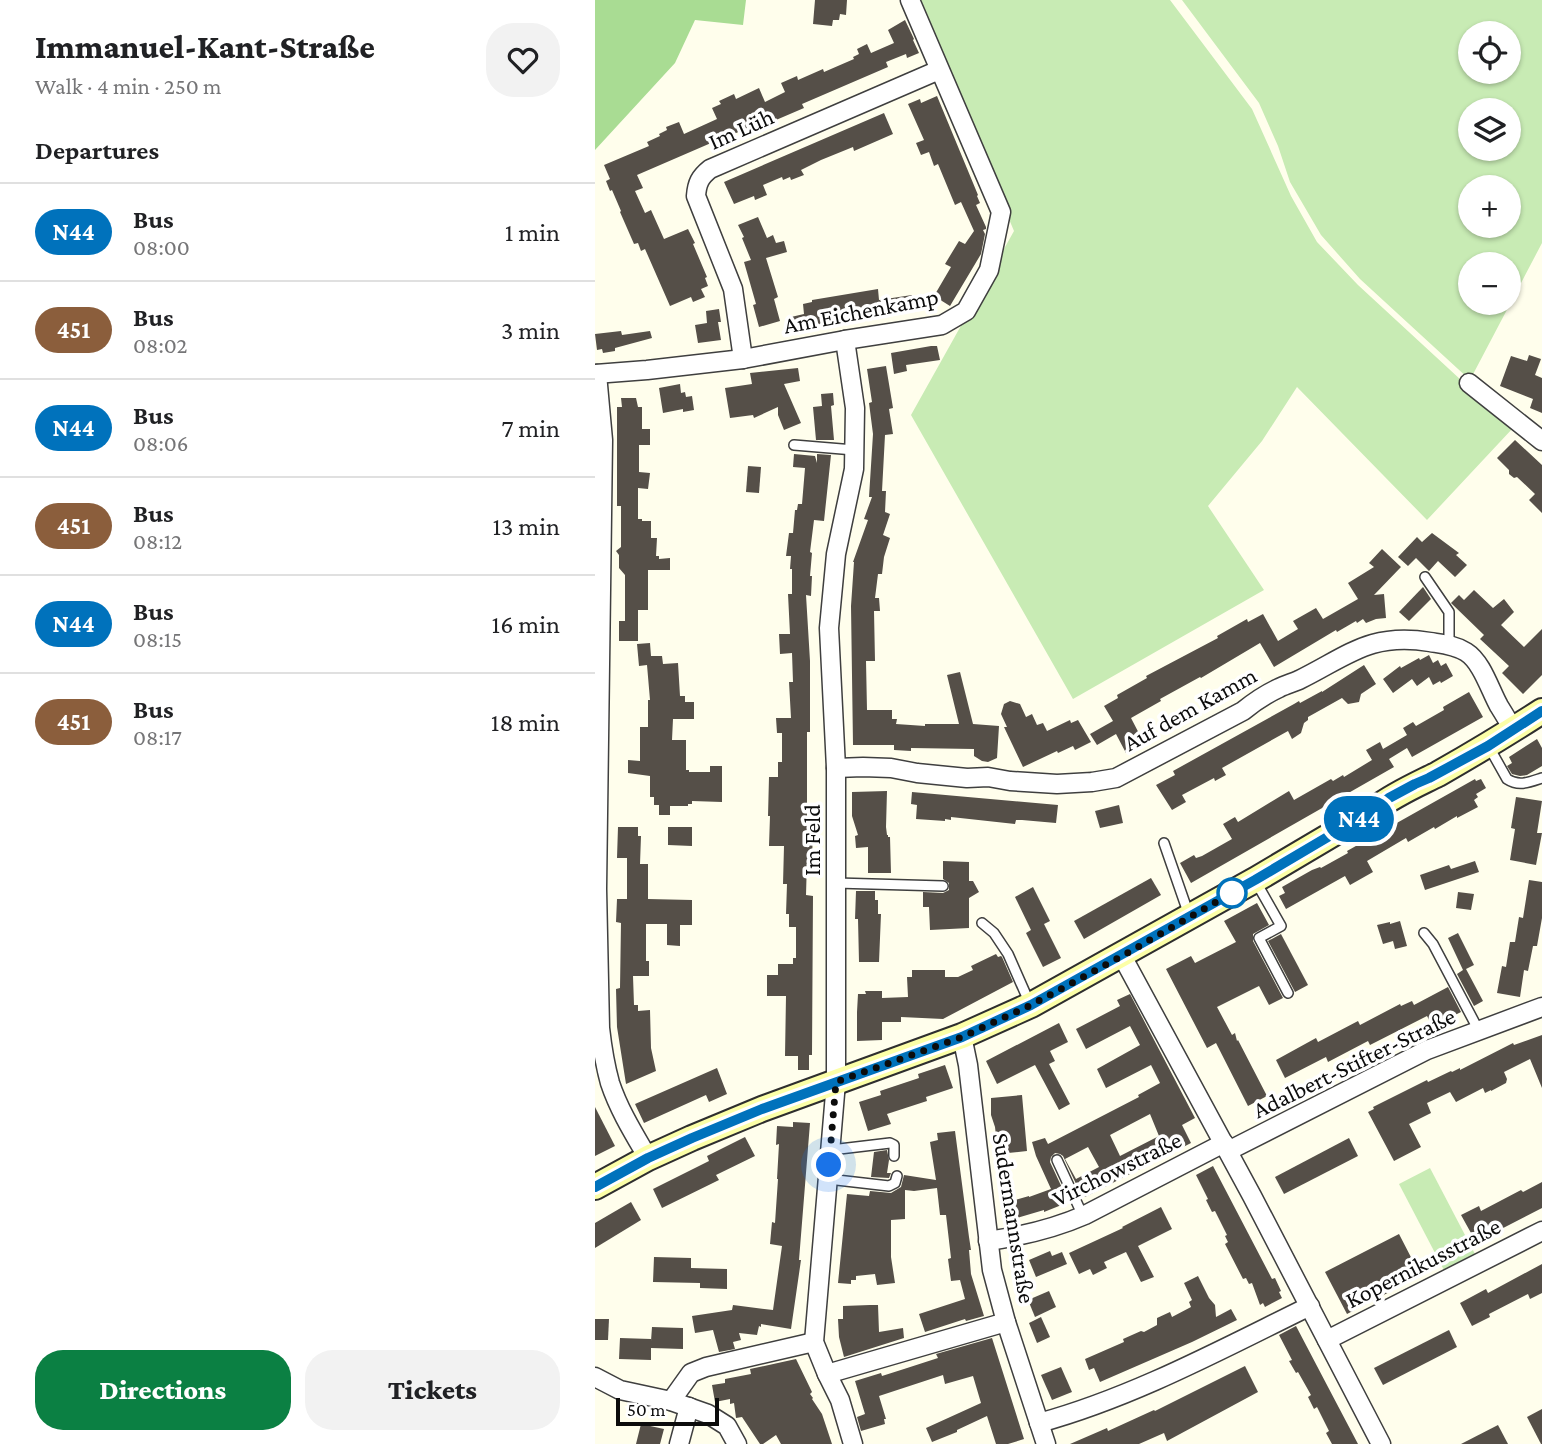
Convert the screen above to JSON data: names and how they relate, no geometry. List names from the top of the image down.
{
  "streets": {
    "street": [
      "Im Lüh",
      "Am Eichenkamp",
      "Auf dem Kamm",
      "Im Feld",
      "Adalbert-Stifter-Straße",
      "Virchowstraße",
      "Sudermannstraße",
      "Kopernikusstraße"
    ]
  },
  "crossings": [
    ["Im Lüh", "Am Eichenkamp"],
    ["Am Eichenkamp", "Im Feld"],
    ["Auf dem Kamm", "Im Feld"],
    ["Adalbert-Stifter-Straße", "Virchowstraße"],
    ["Virchowstraße", "Sudermannstraße"]
  ],
  "lines": ["bus line N44"],
  "scale_bar": "50 m",
  "page": {
    "heading": [
      ["Immanuel-Kant-Straße", "Walk · 4 min · 250 m"],
      "Departures"
    ],
    "on_map": "N44",
    "map_buttons": ["+", "−"],
    "list": [
      {
        "mark": "N44",
        "name": "Bus",
        "note": "08:00",
        "value": "1 min"
      },
      {
        "mark": "451",
        "name": "Bus",
        "note": "08:02",
        "value": "3 min"
      },
      {
        "mark": "N44",
        "name": "Bus",
        "note": "08:06",
        "value": "7 min"
      },
      {
        "mark": "451",
        "name": "Bus",
        "note": "08:12",
        "value": "13 min"
      },
      {
        "mark": "N44",
        "name": "Bus",
        "note": "08:15",
        "value": "16 min"
      },
      {
        "mark": "451",
        "name": "Bus",
        "note": "08:17",
        "value": "18 min"
      }
    ],
    "buttons": ["Directions", "Tickets"],
    "scale": "50 m"
  }
}
